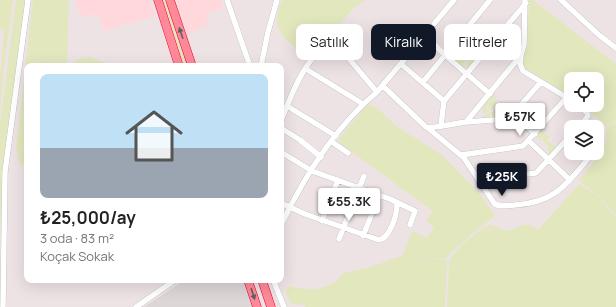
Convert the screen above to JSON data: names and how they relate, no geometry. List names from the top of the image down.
{
  "page": {
    "chip": ["Satılık", "Kiralık", "Filtreler"],
    "list": [
      {
        "name": "₺25,000/ay",
        "note": "3 oda · 83 m² · Koçak Sokak"
      }
    ],
    "price": ["₺57K", "₺25K", "₺55.3K"]
  }
}
